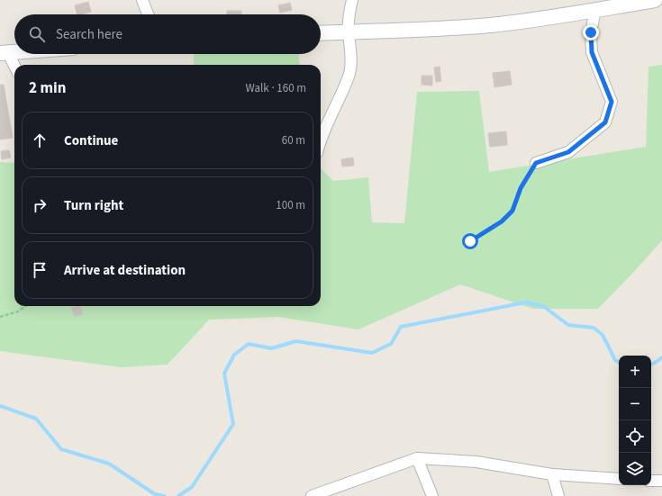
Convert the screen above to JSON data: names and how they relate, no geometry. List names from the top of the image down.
{
  "page": {
    "search": "Search here",
    "heading": ["2 min", "Walk · 160 m"],
    "list": [
      ["Continue", "60 m"],
      ["Turn right", "100 m"],
      "Arrive at destination"
    ],
    "map_buttons": ["+", "−"]
  }
}
